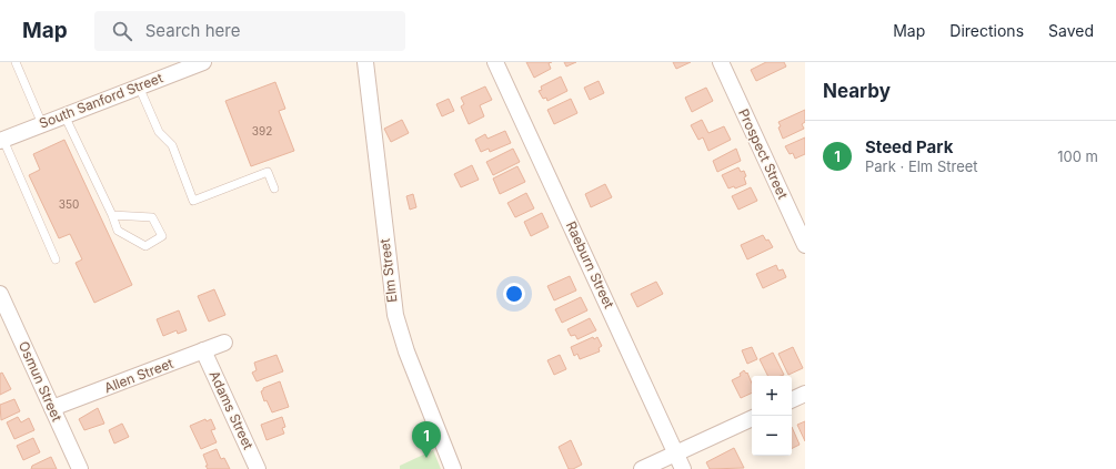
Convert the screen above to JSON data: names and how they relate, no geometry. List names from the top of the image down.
{
  "streets": {
    "street": [
      "South Sanford Street",
      "Prospect Street",
      "Raeburn Street",
      "Elm Street",
      "Allen Street",
      "Osmun Street",
      "Adams Street"
    ]
  },
  "crossings": [
    ["Allen Street", "Osmun Street"],
    ["Allen Street", "Adams Street"]
  ],
  "house_numbers": ["392", "350"],
  "page": {
    "header": "Map",
    "search": "Search here",
    "nav": ["Map", "Directions", "Saved"],
    "heading": "Nearby",
    "list": [
      {
        "mark": "1",
        "name": "Steed Park",
        "note": "Park · Elm Street",
        "value": "100 m"
      }
    ],
    "map_buttons": ["+", "−"],
    "pins": "1"
  }
}
